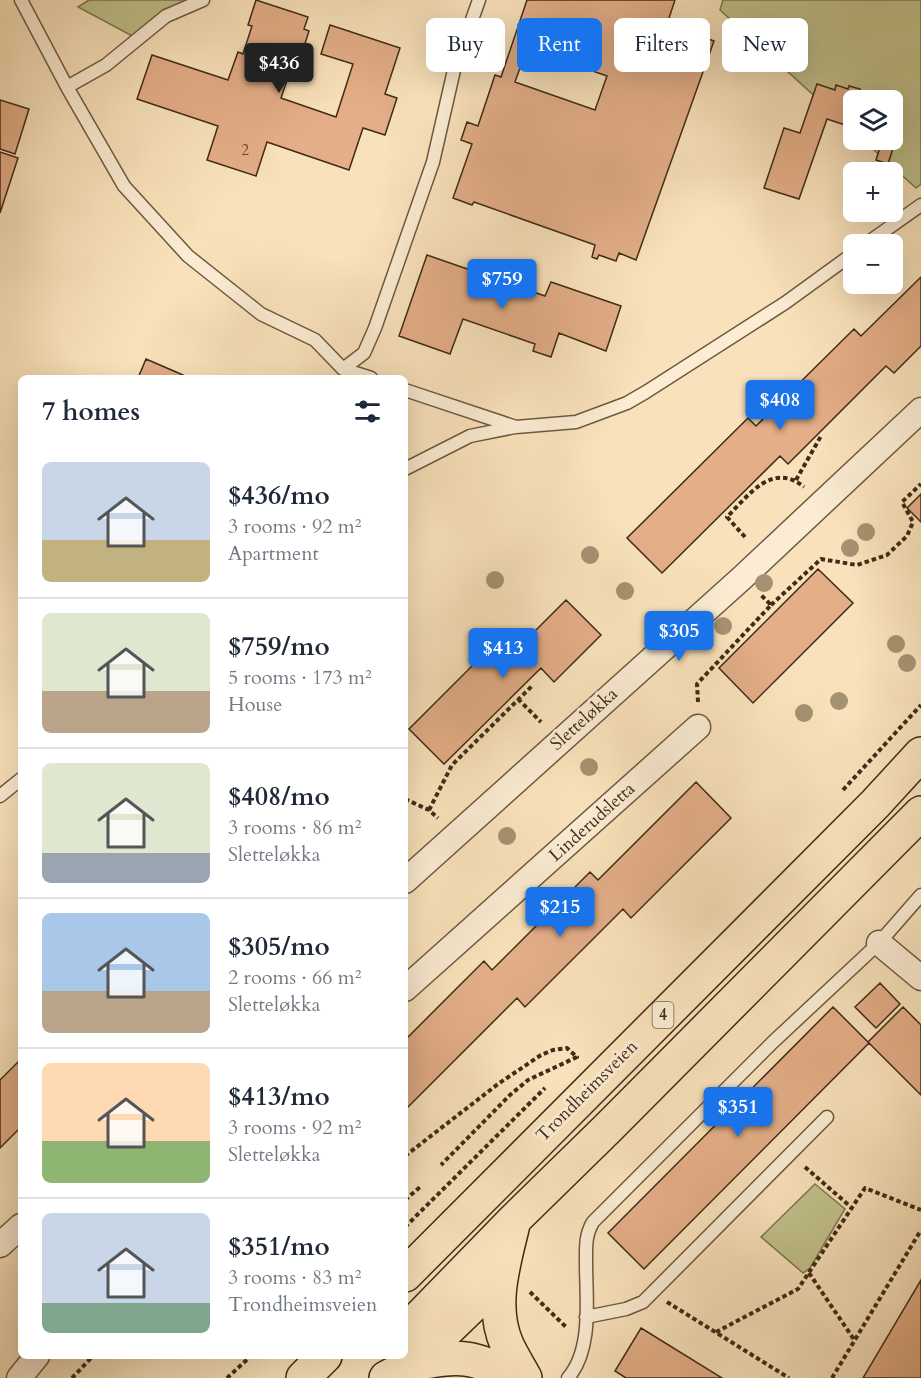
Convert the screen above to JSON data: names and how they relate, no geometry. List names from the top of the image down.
{
  "streets": {
    "highway": ["4", "Trondheimsveien"],
    "street": ["Sletteløkka", "Linderudsletta"]
  },
  "house_numbers": ["2"],
  "page": {
    "chip": [
      "Buy",
      "Rent",
      "Filters",
      "New"
    ],
    "price": [
      "$436",
      "$759",
      "$408",
      "$305",
      "$413",
      "$215",
      "$351"
    ],
    "map_buttons": ["+", "−"],
    "heading": "7 homes",
    "list": [
      {
        "name": "$436/mo",
        "note": "3 rooms · 92 m² · Apartment"
      },
      {
        "name": "$759/mo",
        "note": "5 rooms · 173 m² · House"
      },
      {
        "name": "$408/mo",
        "note": "3 rooms · 86 m² · Sletteløkka"
      },
      {
        "name": "$305/mo",
        "note": "2 rooms · 66 m² · Sletteløkka"
      },
      {
        "name": "$413/mo",
        "note": "3 rooms · 92 m² · Sletteløkka"
      },
      {
        "name": "$351/mo",
        "note": "3 rooms · 83 m² · Trondheimsveien"
      }
    ]
  }
}
